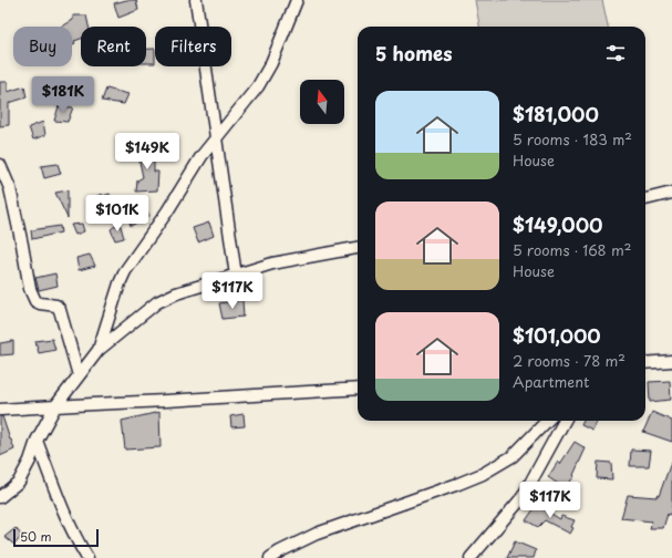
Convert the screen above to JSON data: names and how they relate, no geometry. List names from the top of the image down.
{
  "scale_bar": "50 m",
  "north": "top",
  "page": {
    "chip": ["Buy", "Rent", "Filters"],
    "heading": "5 homes",
    "price": [
      "$181K",
      "$149K",
      "$101K",
      "$117K",
      "$117K"
    ],
    "list": [
      {
        "name": "$181,000",
        "note": "5 rooms · 183 m² · House"
      },
      {
        "name": "$149,000",
        "note": "5 rooms · 168 m² · House"
      },
      {
        "name": "$101,000",
        "note": "2 rooms · 78 m² · Apartment"
      }
    ],
    "scale": "50 m"
  }
}
